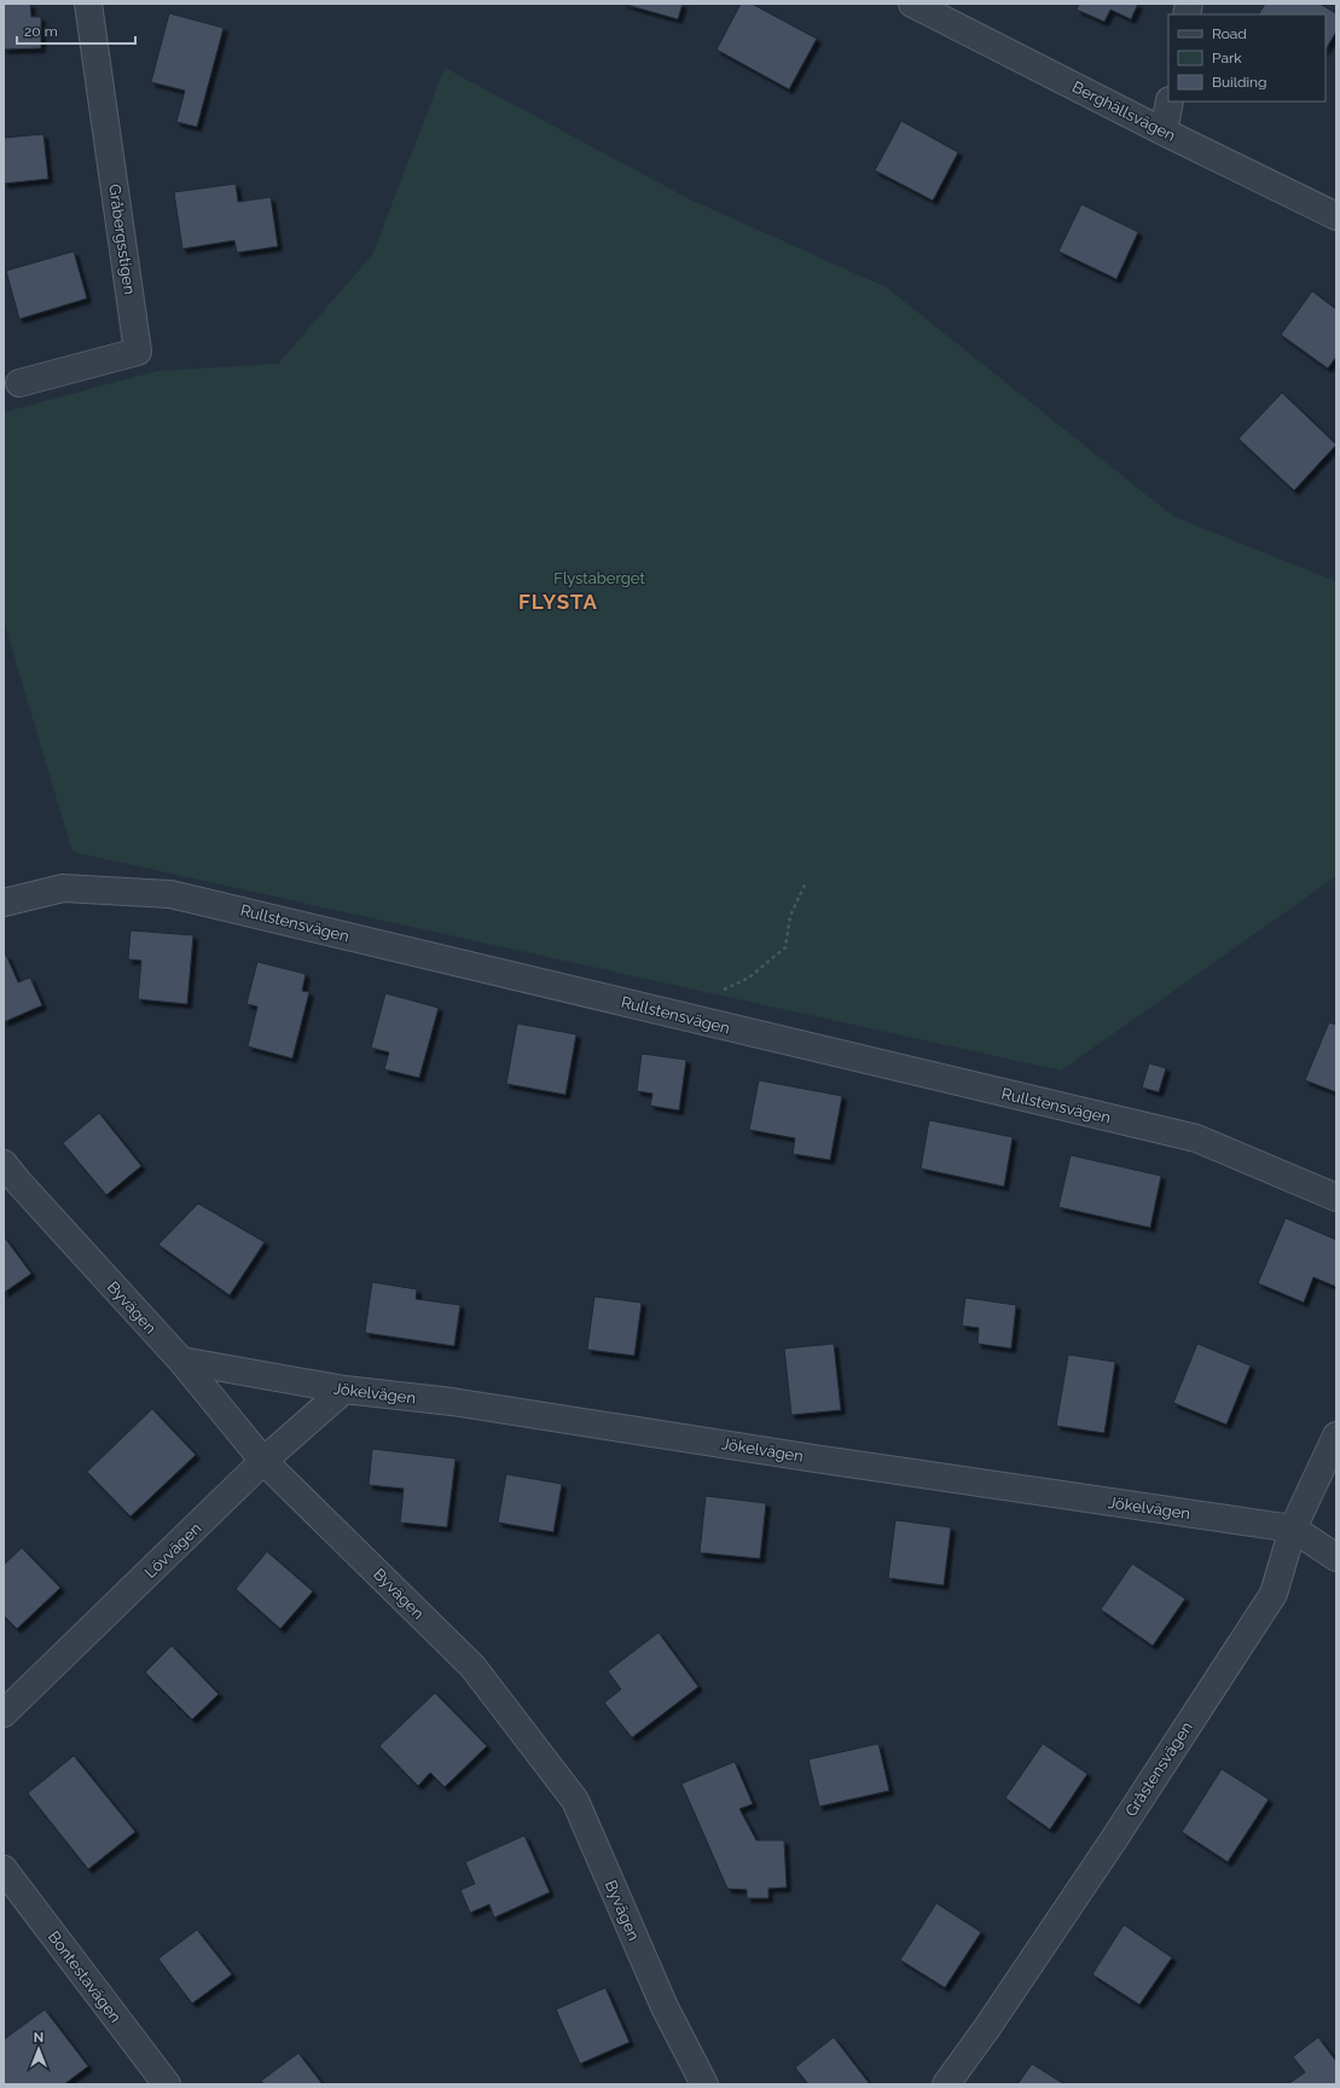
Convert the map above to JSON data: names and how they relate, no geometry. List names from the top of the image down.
{
  "streets": {
    "street": [
      "Berghällsvägen",
      "Gråbergsstigen",
      "Rullstensvägen",
      "Byvägen",
      "Jökelvägen",
      "Lövvägen",
      "Gråstensvägen",
      "Bontestavägen"
    ]
  },
  "crossings": [
    ["Byvägen", "Jökelvägen"],
    ["Byvägen", "Lövvägen"],
    ["Jökelvägen", "Lövvägen"],
    ["Jökelvägen", "Gråstensvägen"]
  ],
  "districts": ["FLYSTA"],
  "parks": ["Flystaberget"],
  "legend": ["Road", "Park", "Building"],
  "scale_bar": "20 m",
  "north": "top"
}
